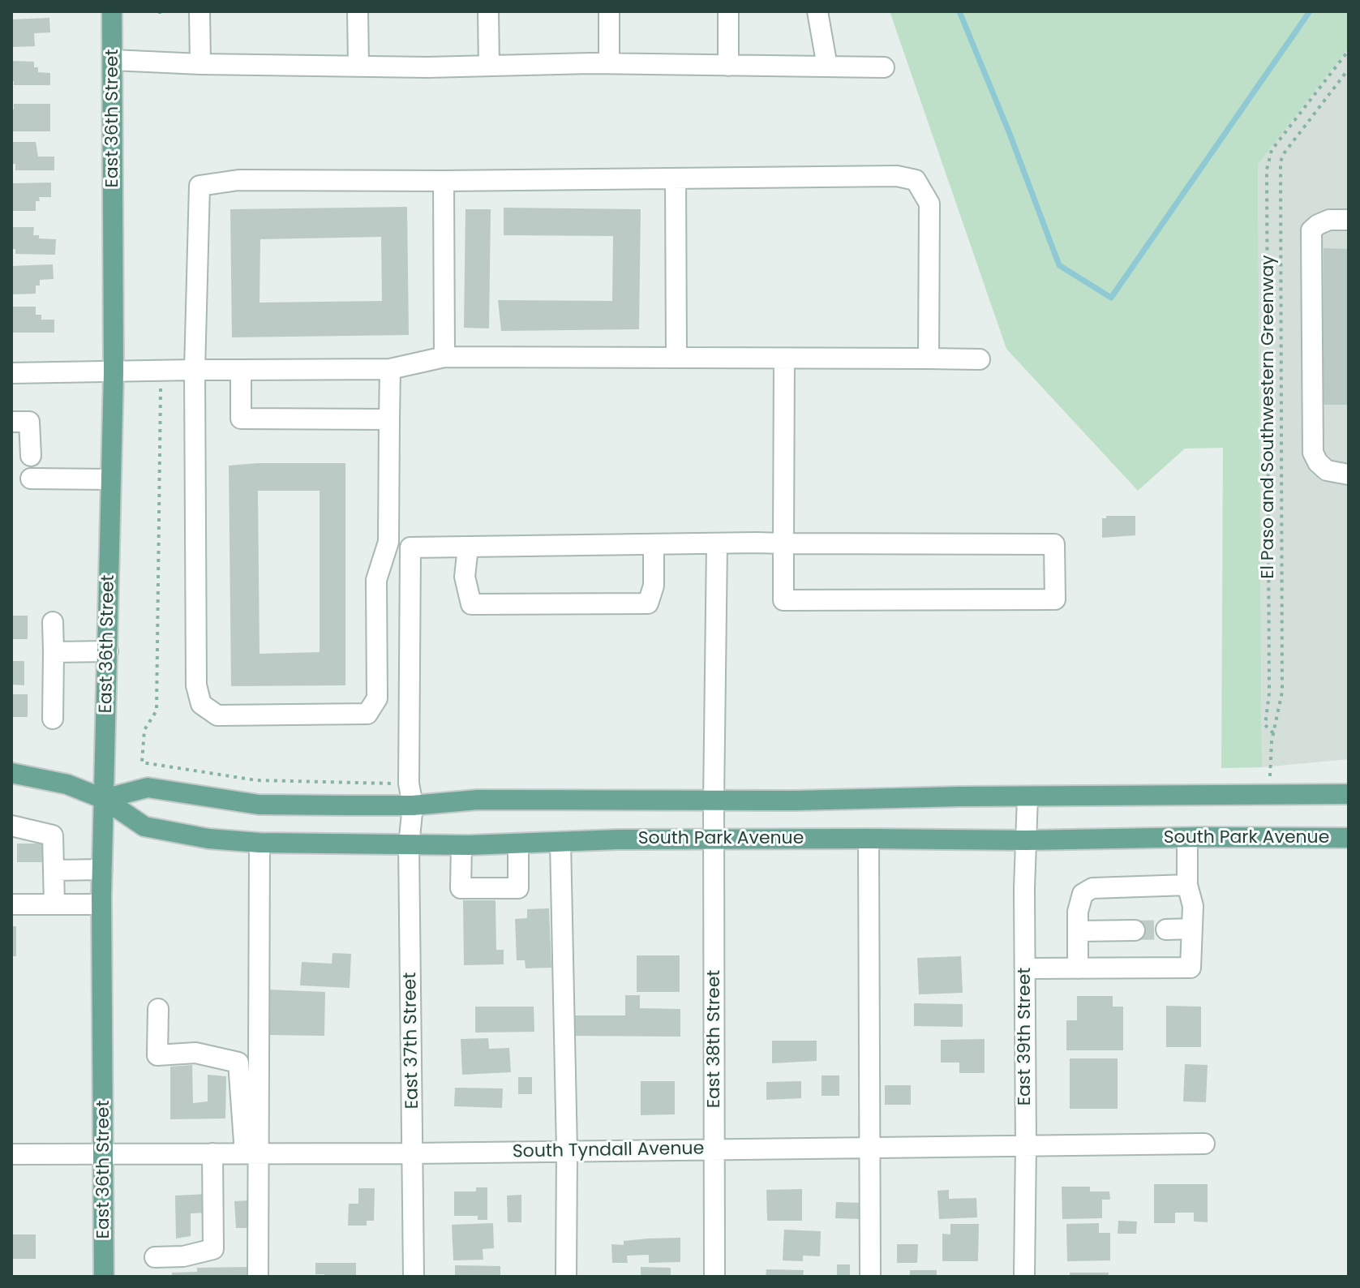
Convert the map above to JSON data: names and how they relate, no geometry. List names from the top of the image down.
{
  "streets": {
    "main road": ["East 36th Street", "South Park Avenue"],
    "street": [
      "East 39th Street",
      "East 38th Street",
      "East 37th Street",
      "South Tyndall Avenue"
    ],
    "path": ["El Paso and Southwestern Greenway"]
  },
  "crossings": [
    ["East 36th Street", "South Park Avenue"],
    ["East 36th Street", "South Tyndall Avenue"],
    ["South Park Avenue", "East 39th Street"],
    ["South Park Avenue", "East 38th Street"],
    ["South Park Avenue", "East 37th Street"],
    ["East 39th Street", "South Tyndall Avenue"],
    ["East 38th Street", "South Tyndall Avenue"],
    ["East 37th Street", "South Tyndall Avenue"]
  ]
}
